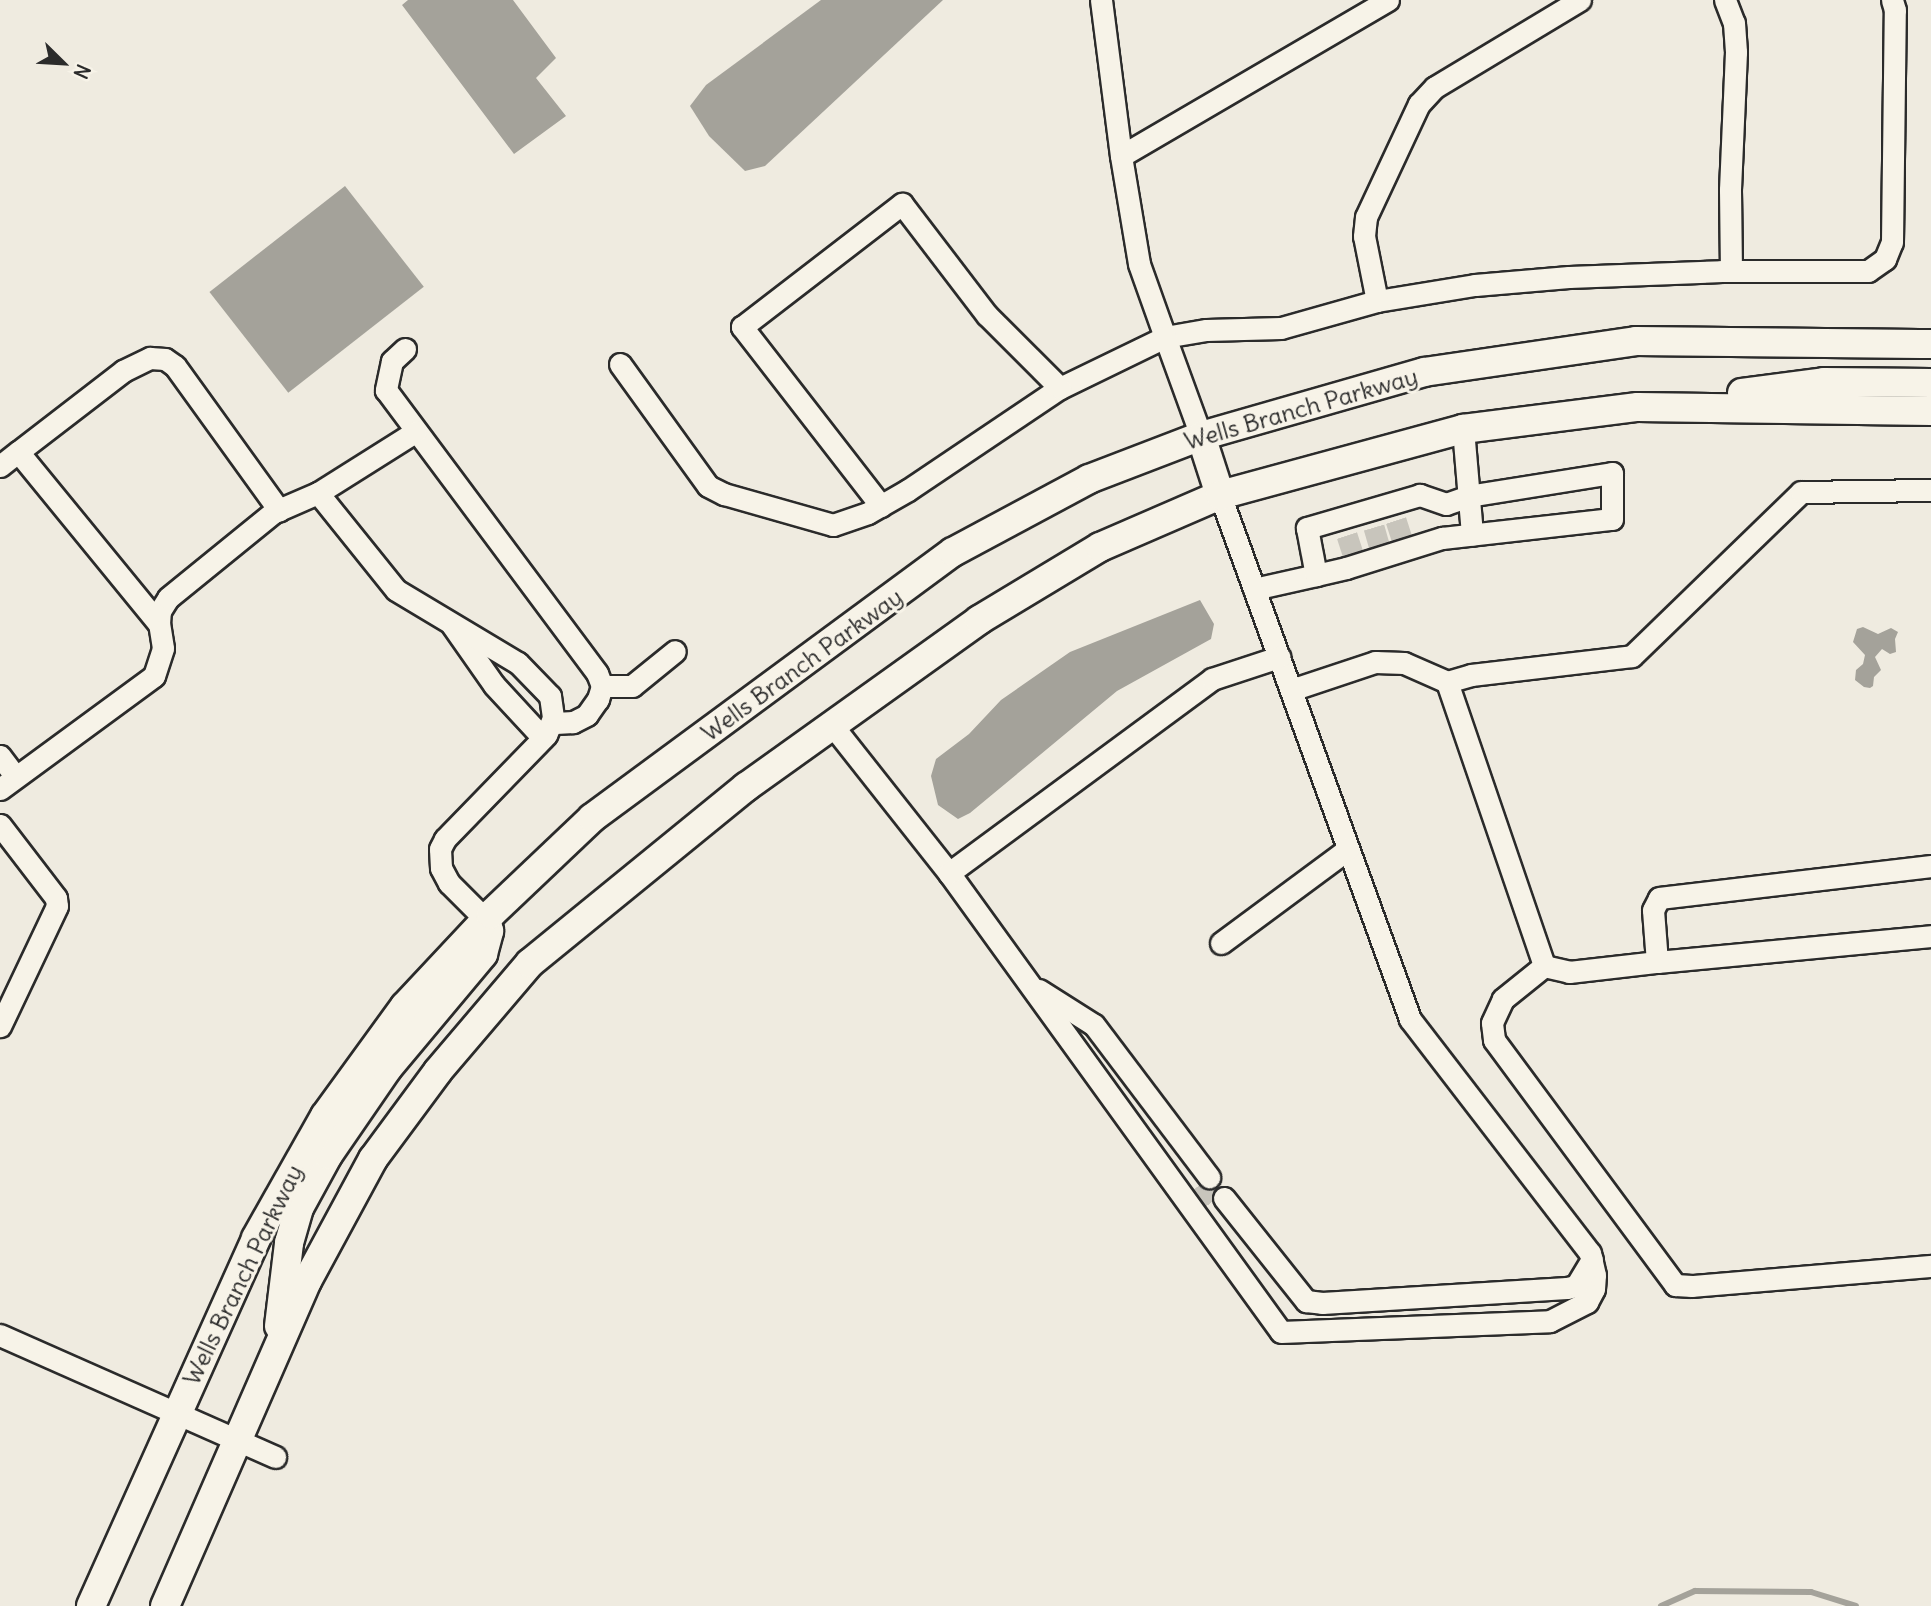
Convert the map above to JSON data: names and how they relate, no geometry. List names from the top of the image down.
{
  "streets": {
    "main road": ["Wells Branch Parkway"]
  },
  "north": "bottom right"
}
